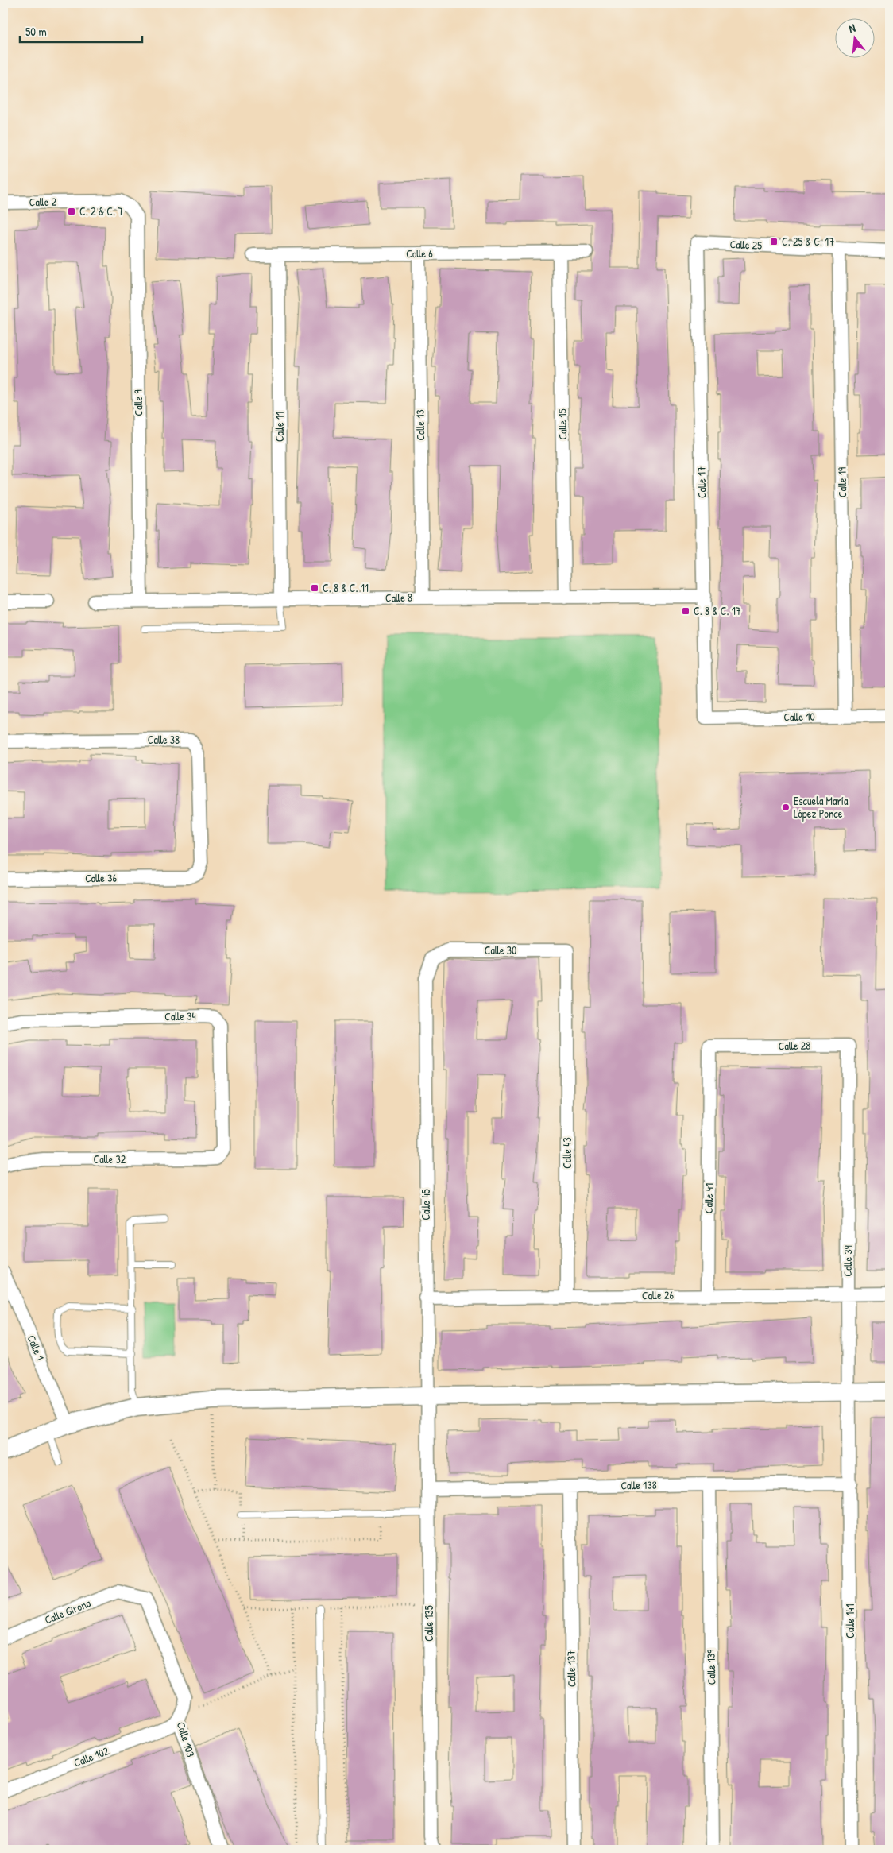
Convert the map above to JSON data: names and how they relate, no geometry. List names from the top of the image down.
{
  "streets": {
    "street": [
      "Calle 2",
      "Calle 25",
      "Calle 6",
      "Calle 9",
      "Calle 15",
      "Calle 13",
      "Calle 11",
      "Calle 17",
      "Calle 19",
      "Calle 8",
      "Calle 10",
      "Calle 38",
      "Calle 36",
      "Calle 30",
      "Calle 34",
      "Calle 28",
      "Calle 43",
      "Calle 32",
      "Calle 41",
      "Calle 45",
      "Calle 39",
      "Calle 26",
      "Calle 1",
      "Calle 138",
      "Calle Girona",
      "Calle 141",
      "Calle 135",
      "Calle 139",
      "Calle 137",
      "Calle 103",
      "Calle 102"
    ]
  },
  "crossings": [
    ["Calle 2", "Calle 9"],
    ["Calle 25", "Calle 17"],
    ["Calle 25", "Calle 19"],
    ["Calle 6", "Calle 15"],
    ["Calle 6", "Calle 13"],
    ["Calle 6", "Calle 11"],
    ["Calle 9", "Calle 8"],
    ["Calle 15", "Calle 8"],
    ["Calle 13", "Calle 8"],
    ["Calle 11", "Calle 8"],
    ["Calle 17", "Calle 8"],
    ["Calle 17", "Calle 10"],
    ["Calle 19", "Calle 10"],
    ["Calle 38", "Calle 36"],
    ["Calle 30", "Calle 43"],
    ["Calle 30", "Calle 45"],
    ["Calle 34", "Calle 32"],
    ["Calle 28", "Calle 41"],
    ["Calle 28", "Calle 39"],
    ["Calle 43", "Calle 26"],
    ["Calle 41", "Calle 26"],
    ["Calle 45", "Calle 26"],
    ["Calle 45", "Calle 135"],
    ["Calle 39", "Calle 26"],
    ["Calle 39", "Calle 141"],
    ["Calle 138", "Calle 141"],
    ["Calle 138", "Calle 135"],
    ["Calle 138", "Calle 139"],
    ["Calle 138", "Calle 137"],
    ["Calle Girona", "Calle 103"],
    ["Calle 103", "Calle 102"]
  ],
  "places": {
    "transit": [
      "C. 2 & C. 7",
      "C. 25 & C. 17",
      "C. 8 & C. 11",
      "C. 8 & C. 17"
    ],
    "other": ["Escuela María López Ponce"]
  },
  "scale_bar": "50 m",
  "north": "top"
}
